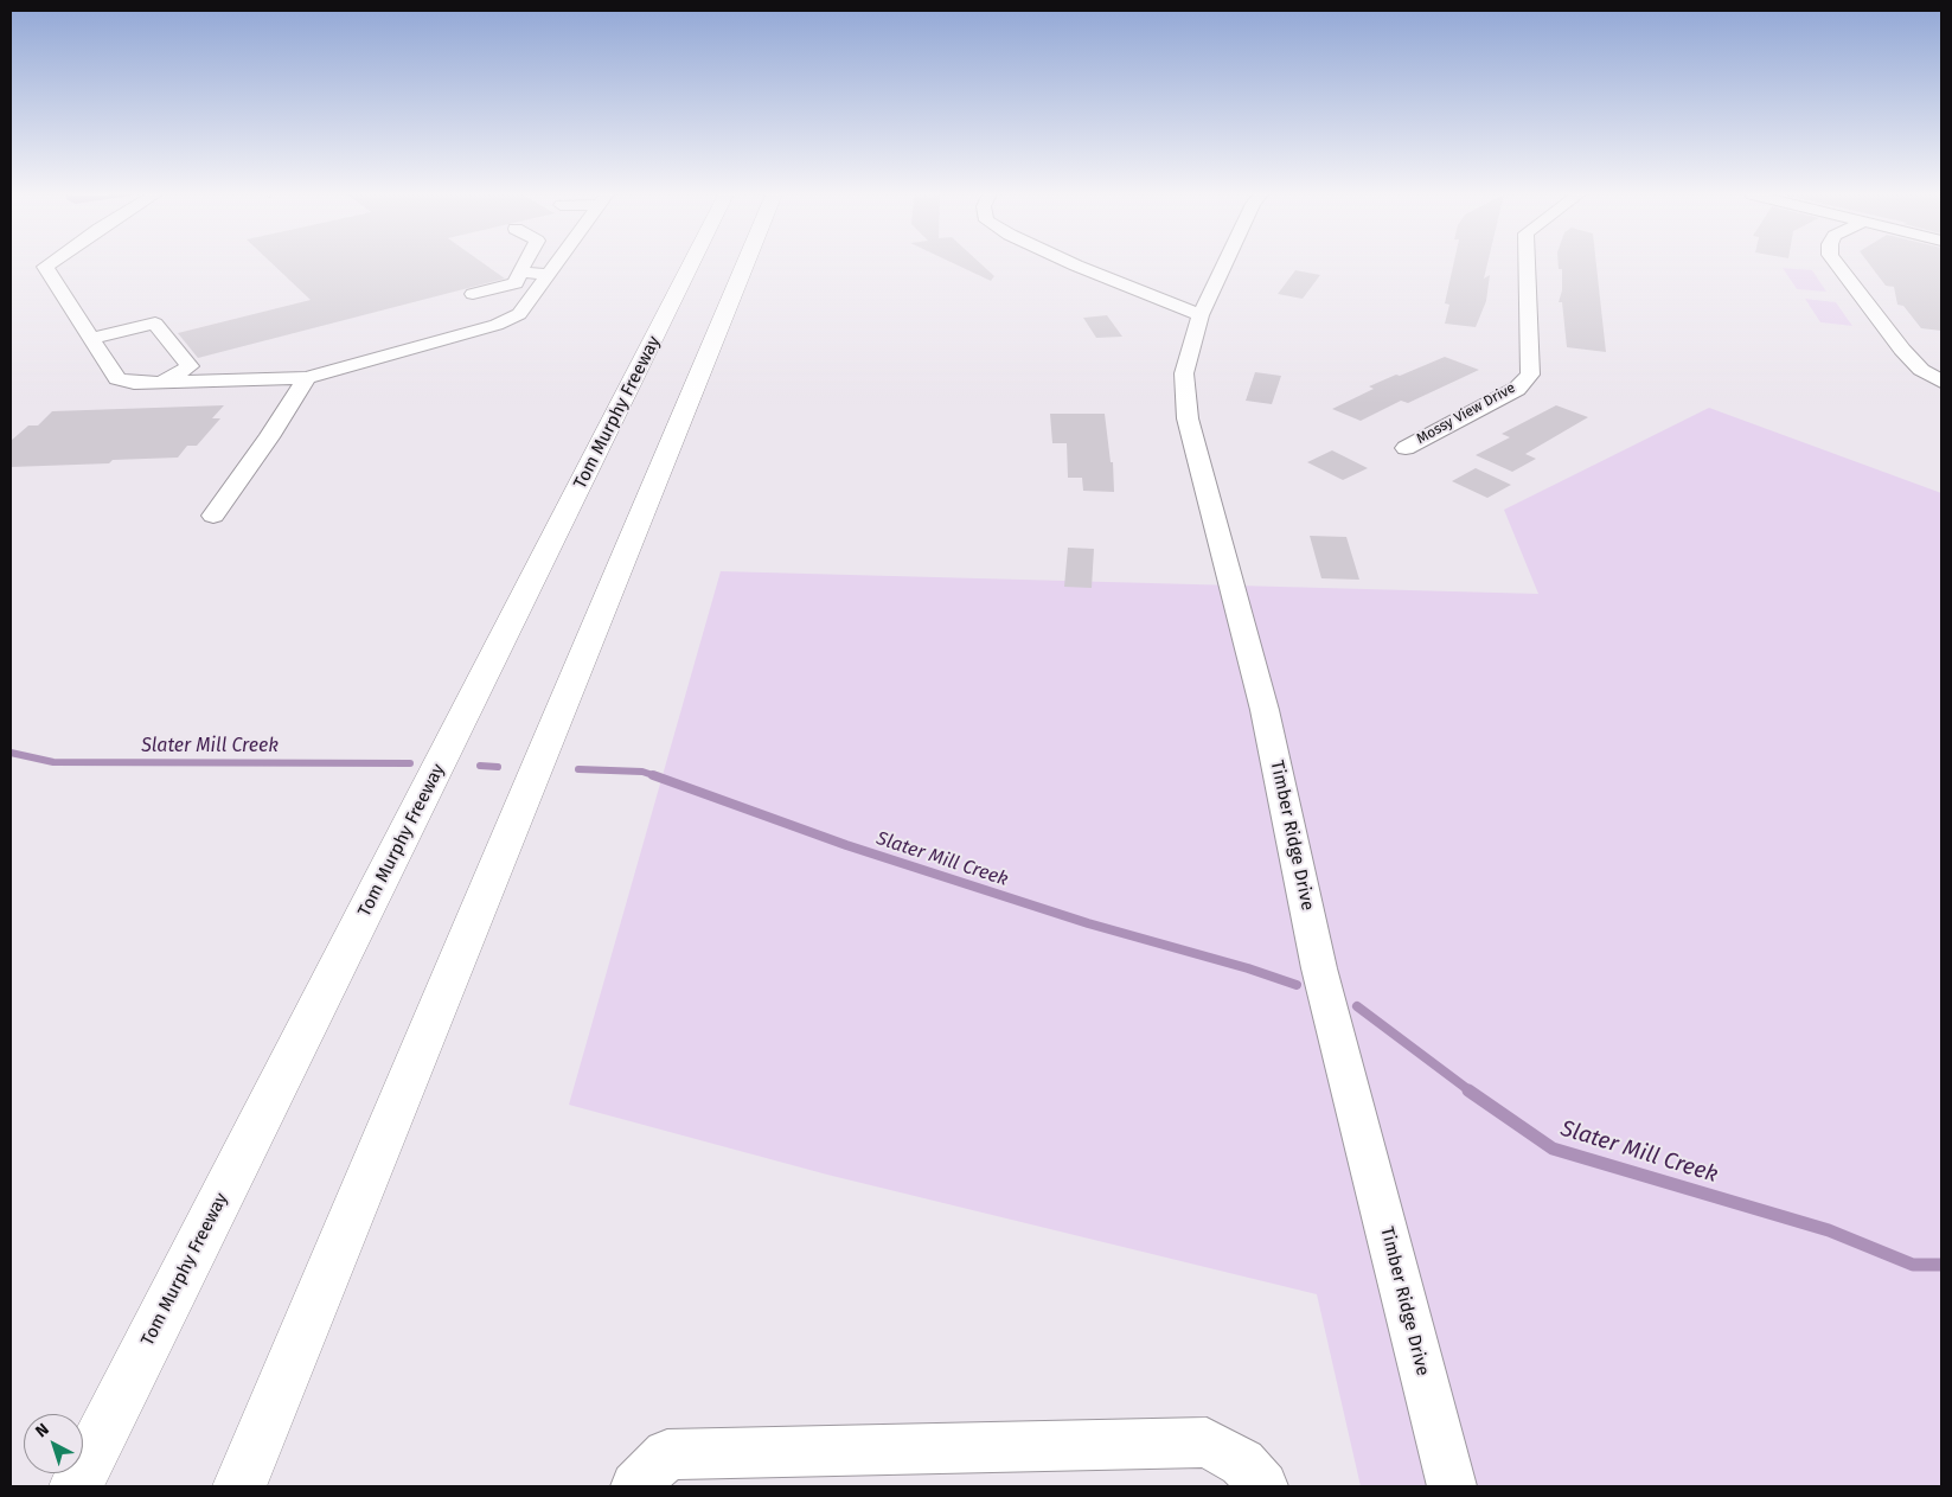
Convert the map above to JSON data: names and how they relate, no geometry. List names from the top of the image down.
{
  "streets": {
    "highway": ["Tom Murphy Freeway"],
    "street": ["Mossy View Drive", "Timber Ridge Drive"]
  },
  "water": ["Slater Mill Creek"],
  "north": "top left"
}
